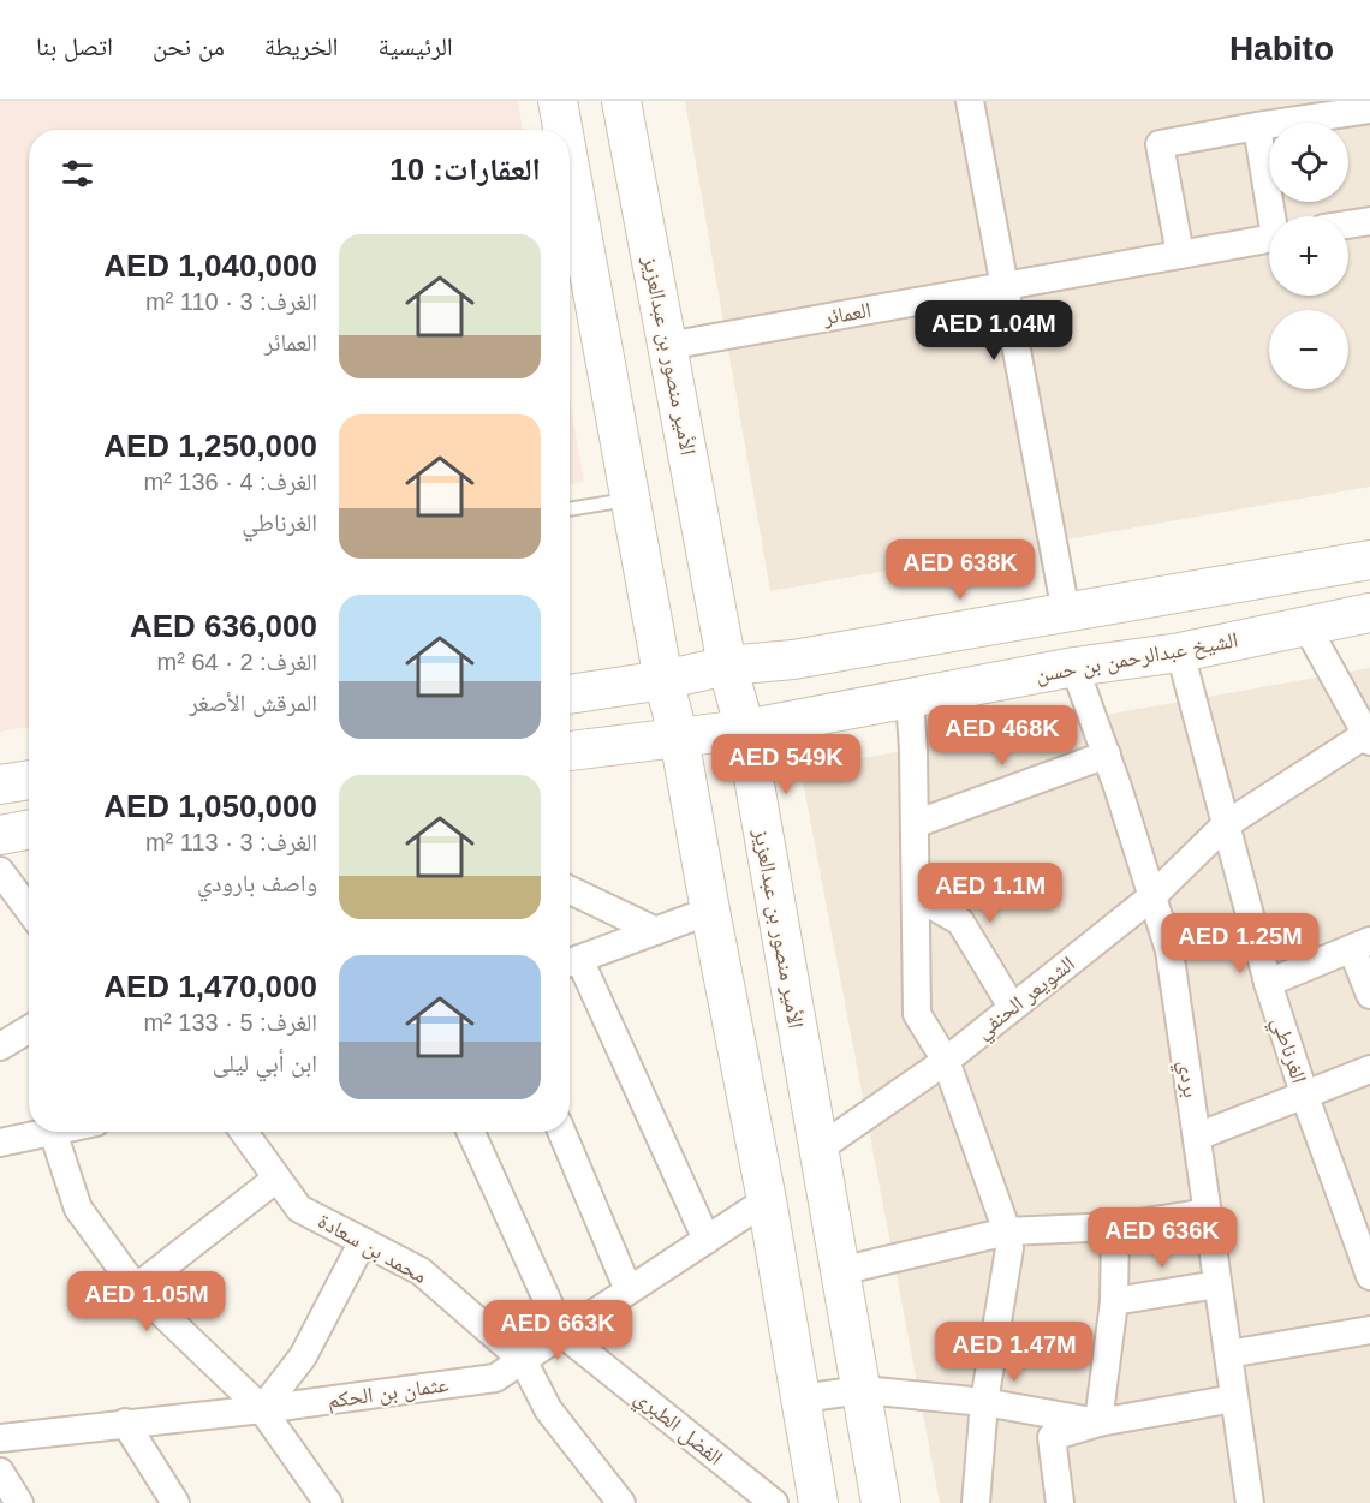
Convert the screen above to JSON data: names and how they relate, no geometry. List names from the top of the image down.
{
  "streets": {
    "street": [
      "العمائر",
      "الأمير منصور بن عبدالعزيز",
      "الشيخ عبدالرحمن بن حسن",
      "الشويعر الحنفي",
      "الغرناطي",
      "بردي",
      "محمد بن سعادة",
      "عثمان بن الحكم",
      "الفضل الطبري"
    ]
  },
  "crossings": [
    ["العمائر", "الأمير منصور بن عبدالعزيز"],
    ["الأمير منصور بن عبدالعزيز", "الشيخ عبدالرحمن بن حسن"],
    ["الأمير منصور بن عبدالعزيز", "الشويعر الحنفي"],
    ["الشيخ عبدالرحمن بن حسن", "الغرناطي"],
    ["الشيخ عبدالرحمن بن حسن", "بردي"],
    ["الشويعر الحنفي", "الغرناطي"],
    ["الشويعر الحنفي", "بردي"],
    ["محمد بن سعادة", "عثمان بن الحكم"],
    ["عثمان بن الحكم", "الفضل الطبري"]
  ],
  "page": {
    "header": "Habito",
    "nav": [
      "الرئيسية",
      "الخريطة",
      "من نحن",
      "اتصل بنا"
    ],
    "map_buttons": ["+", "−"],
    "heading": "العقارات: 10",
    "list": [
      {
        "name": "AED 1,040,000",
        "note": "الغرف: 3 · 110 m² · العمائر"
      },
      {
        "name": "AED 1,250,000",
        "note": "الغرف: 4 · 136 m² · الغرناطي"
      },
      {
        "name": "AED 636,000",
        "note": "الغرف: 2 · 64 m² · المرقش الأصغر"
      },
      {
        "name": "AED 1,050,000",
        "note": "الغرف: 3 · 113 m² · واصف بارودي"
      },
      {
        "name": "AED 1,470,000",
        "note": "الغرف: 5 · 133 m² · ابن أبي ليلى"
      }
    ],
    "price": [
      "AED 1.04M",
      "AED 638K",
      "AED 468K",
      "AED 549K",
      "AED 1.1M",
      "AED 1.25M",
      "AED 636K",
      "AED 1.05M",
      "AED 663K",
      "AED 1.47M"
    ]
  }
}
